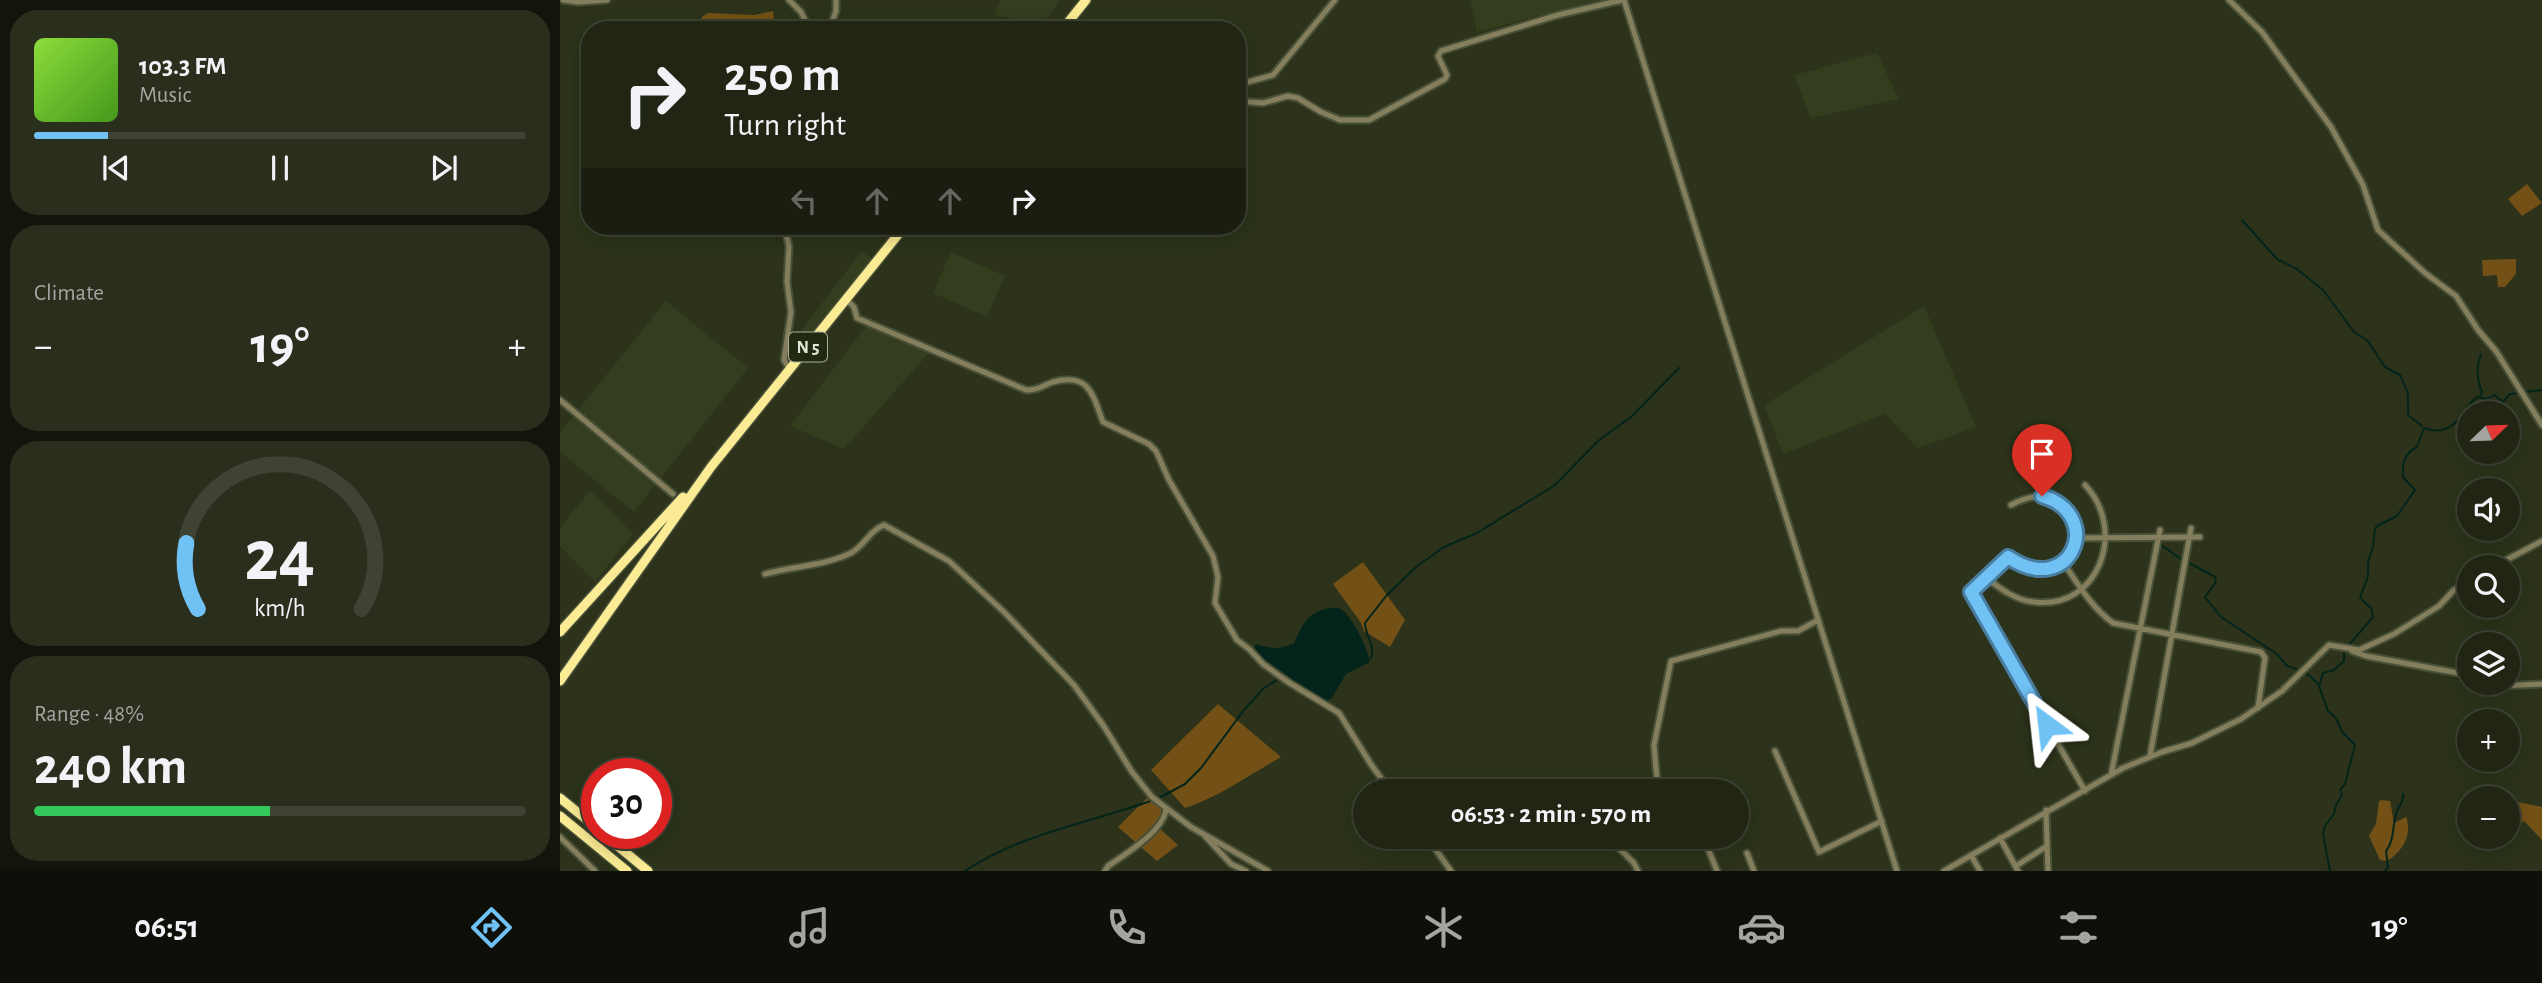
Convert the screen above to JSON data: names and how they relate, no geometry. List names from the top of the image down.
{
  "streets": {
    "highway": ["N 5"]
  },
  "north": "top right",
  "page": {
    "turn": ["250 m", "Turn right"],
    "song": ["103.3 FM", "Music"],
    "tile": [
      "Climate",
      ["Range · 48%", "240 km"]
    ],
    "heat": ["−", "19°", "+"],
    "map_buttons": ["+", "−"],
    "limit": "30",
    "trip": "06:53 · 2 min · 570 m",
    "tabs": ["06:51", "19°"],
    "gauge": ["24", "km/h"]
  }
}
